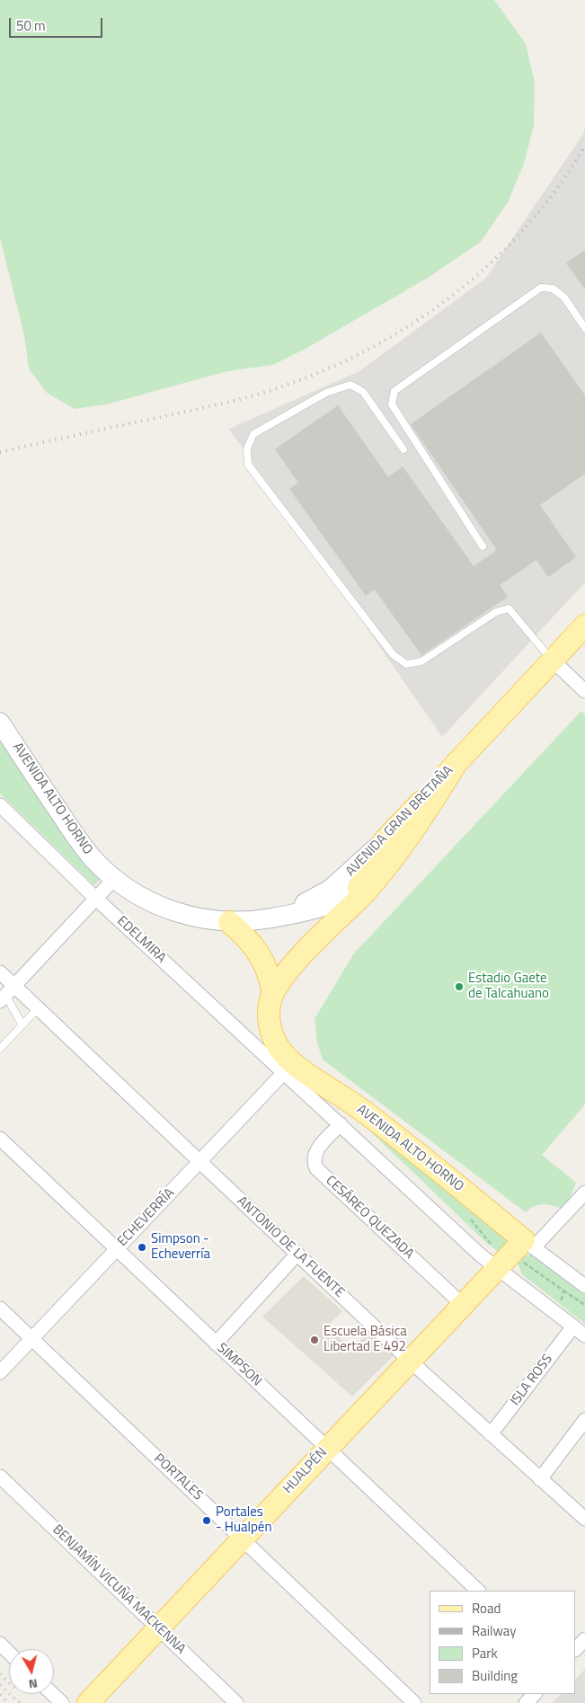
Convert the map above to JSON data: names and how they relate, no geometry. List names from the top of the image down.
{
  "streets": {
    "main road": ["AVENIDA ALTO HORNO", "AVENIDA GRAN BRETAÑA", "HUALPÉN"],
    "street": [
      "EDELMIRA",
      "ECHEVERRÍA",
      "CESÁREO QUEZADA",
      "ANTONIO DE LA FUENTE",
      "SIMPSON",
      "ISLA ROSS",
      "PORTALES",
      "BENJAMÍN VICUÑA MACKENNA"
    ]
  },
  "crossings": [
    ["AVENIDA ALTO HORNO", "AVENIDA GRAN BRETAÑA"],
    ["AVENIDA ALTO HORNO", "EDELMIRA"],
    ["AVENIDA ALTO HORNO", "ECHEVERRÍA"],
    ["AVENIDA ALTO HORNO", "CESÁREO QUEZADA"],
    ["AVENIDA ALTO HORNO", "ISLA ROSS"],
    ["AVENIDA ALTO HORNO", "HUALPÉN"],
    ["EDELMIRA", "ECHEVERRÍA"],
    ["ECHEVERRÍA", "ANTONIO DE LA FUENTE"],
    ["ECHEVERRÍA", "SIMPSON"],
    ["ECHEVERRÍA", "PORTALES"],
    ["CESÁREO QUEZADA", "HUALPÉN"],
    ["ANTONIO DE LA FUENTE", "ISLA ROSS"],
    ["ANTONIO DE LA FUENTE", "HUALPÉN"],
    ["SIMPSON", "HUALPÉN"],
    ["HUALPÉN", "PORTALES"],
    ["HUALPÉN", "BENJAMÍN VICUÑA MACKENNA"]
  ],
  "places": [
    "Estadio Gaete de Talcahuano",
    "Simpson - Echeverría",
    "Escuela Básica Libertad E 492",
    "Portales - Hualpén"
  ],
  "legend": [
    "Road",
    "Railway",
    "Park",
    "Building"
  ],
  "scale_bar": "50 m",
  "north": "bottom"
}
